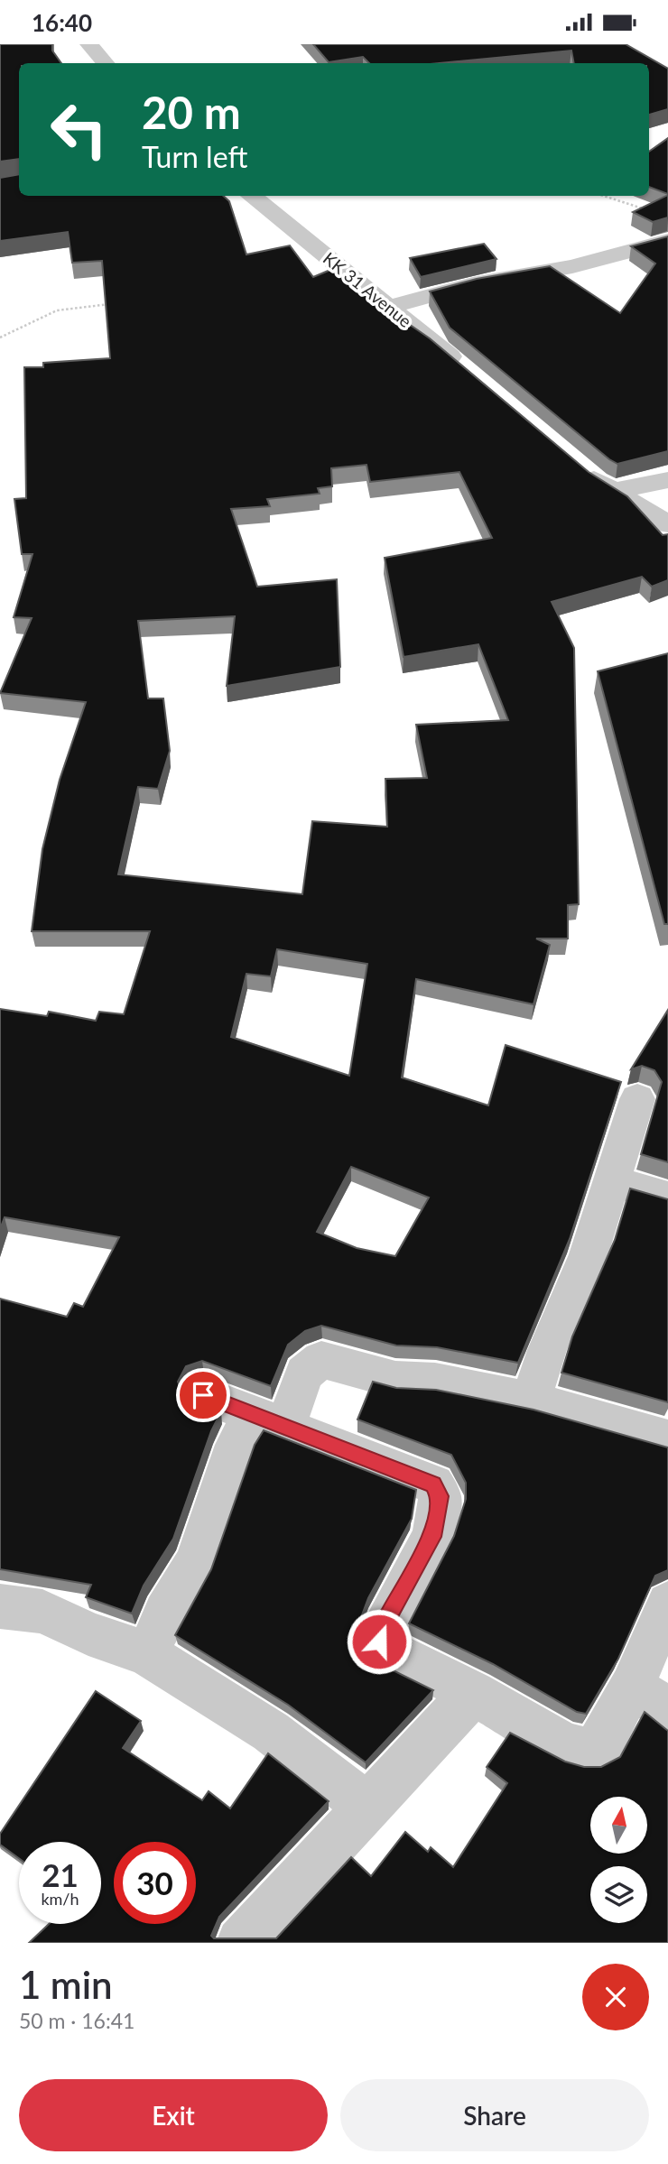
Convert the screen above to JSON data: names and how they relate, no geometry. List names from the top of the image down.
{
  "streets": {
    "street": ["KK 31 Avenue"]
  },
  "north": "top",
  "page": {
    "status": "16:40",
    "turn": ["20 m", "Turn left"],
    "speed": "21 km/h",
    "limit": "30",
    "heading": ["1 min", "50 m · 16:41"],
    "buttons": ["Exit", "Share"]
  }
}
